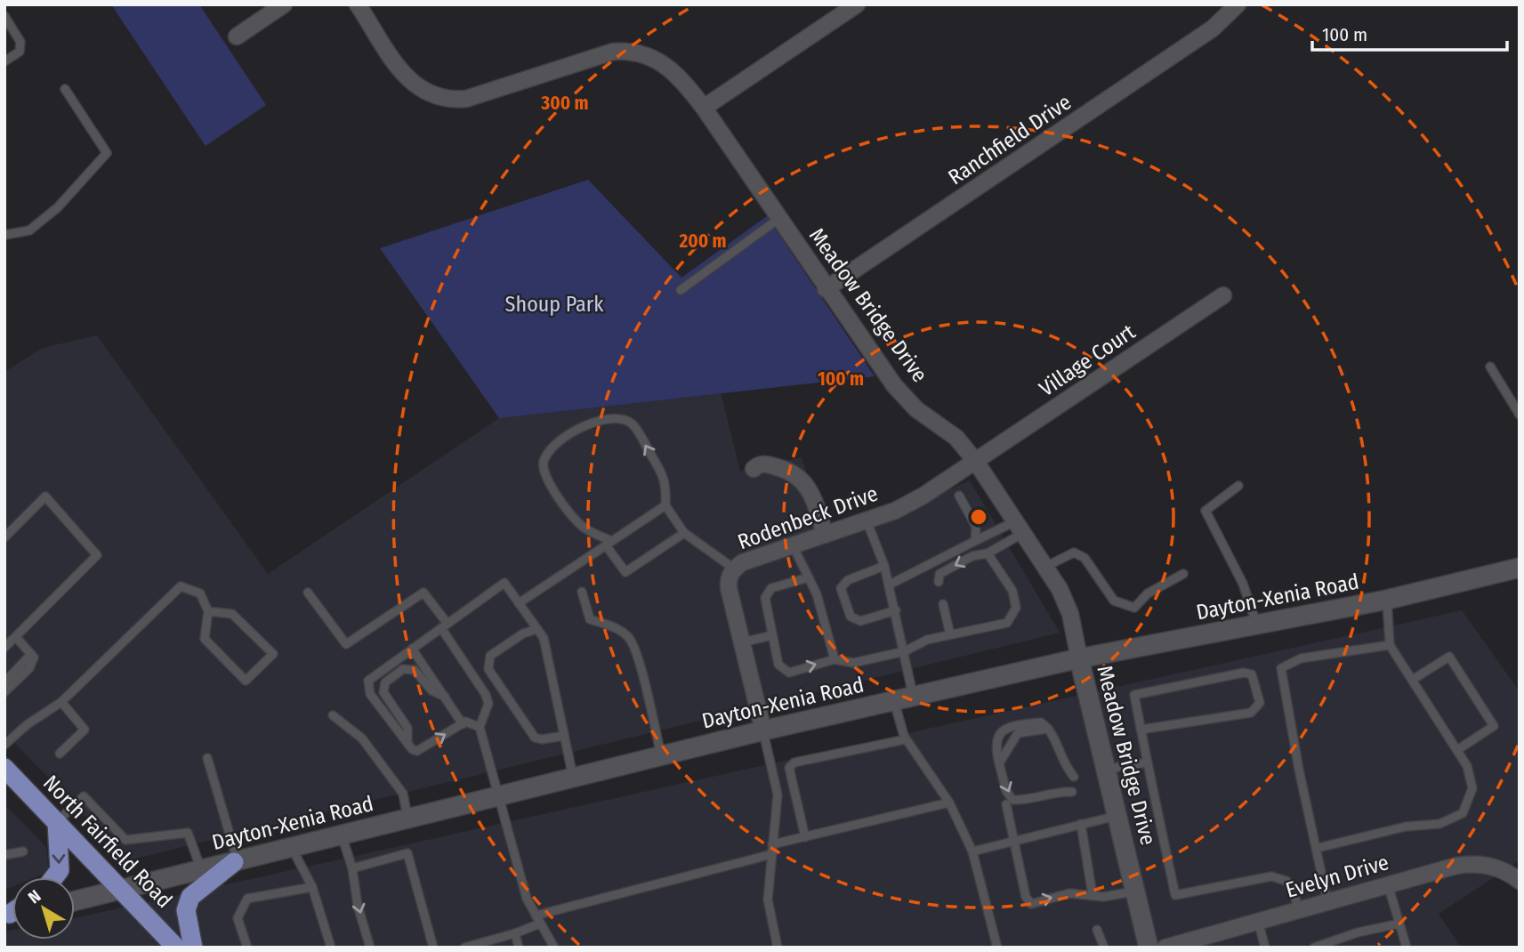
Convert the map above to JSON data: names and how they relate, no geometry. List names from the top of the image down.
{
  "streets": {
    "main road": ["Meadow Bridge Drive", "Dayton-Xenia Road", "North Fairfield Road"],
    "street": [
      "Ranchfield Drive",
      "Village Court",
      "Rodenbeck Drive",
      "Evelyn Drive"
    ]
  },
  "crossings": [
    ["Ranchfield Drive", "Meadow Bridge Drive"],
    ["Meadow Bridge Drive", "Village Court"],
    ["Meadow Bridge Drive", "Rodenbeck Drive"],
    ["Meadow Bridge Drive", "Dayton-Xenia Road"],
    ["Village Court", "Rodenbeck Drive"],
    ["Rodenbeck Drive", "Dayton-Xenia Road"],
    ["Dayton-Xenia Road", "North Fairfield Road"]
  ],
  "parks": ["Shoup Park"],
  "scale_bar": "100 m",
  "north": "top left",
  "rings": ["300 m", "200 m", "100 m"]
}
